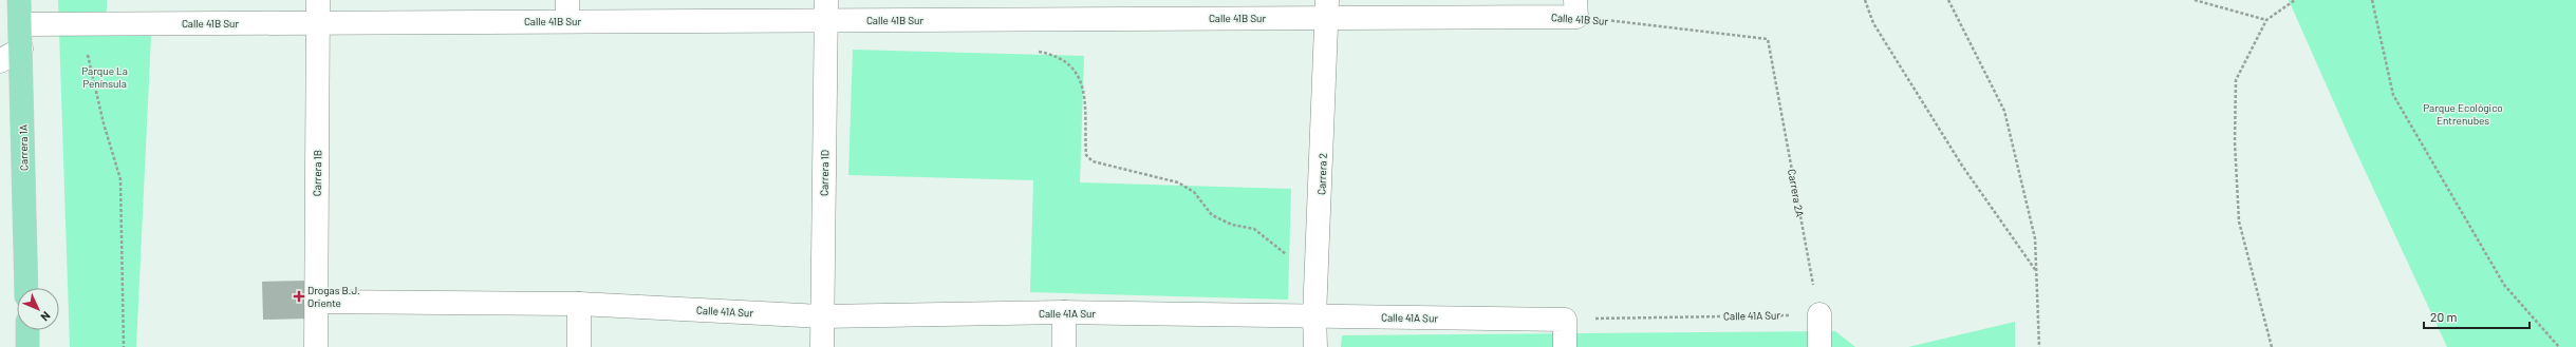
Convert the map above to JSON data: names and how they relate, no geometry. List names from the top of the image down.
{
  "streets": {
    "main road": ["Carrera 1A"],
    "street": [
      "Calle 41B Sur",
      "Carrera 1B",
      "Carrera 1D",
      "Carrera 2",
      "Calle 41A Sur"
    ],
    "path": ["Carrera 2A"]
  },
  "crossings": [
    ["Calle 41B Sur", "Carrera 1A"],
    ["Calle 41B Sur", "Carrera 1B"],
    ["Calle 41B Sur", "Carrera 1D"],
    ["Calle 41B Sur", "Carrera 2"],
    ["Calle 41B Sur", "Carrera 2A"],
    ["Carrera 1B", "Calle 41A Sur"],
    ["Carrera 1D", "Calle 41A Sur"],
    ["Carrera 2", "Calle 41A Sur"],
    ["Carrera 2A", "Calle 41A Sur"]
  ],
  "parks": ["Parque La Península", "Parque Ecológico Entrenubes"],
  "places": {
    "health": ["Drogas B.J. Oriente"]
  },
  "scale_bar": "20 m",
  "north": "bottom right"
}
